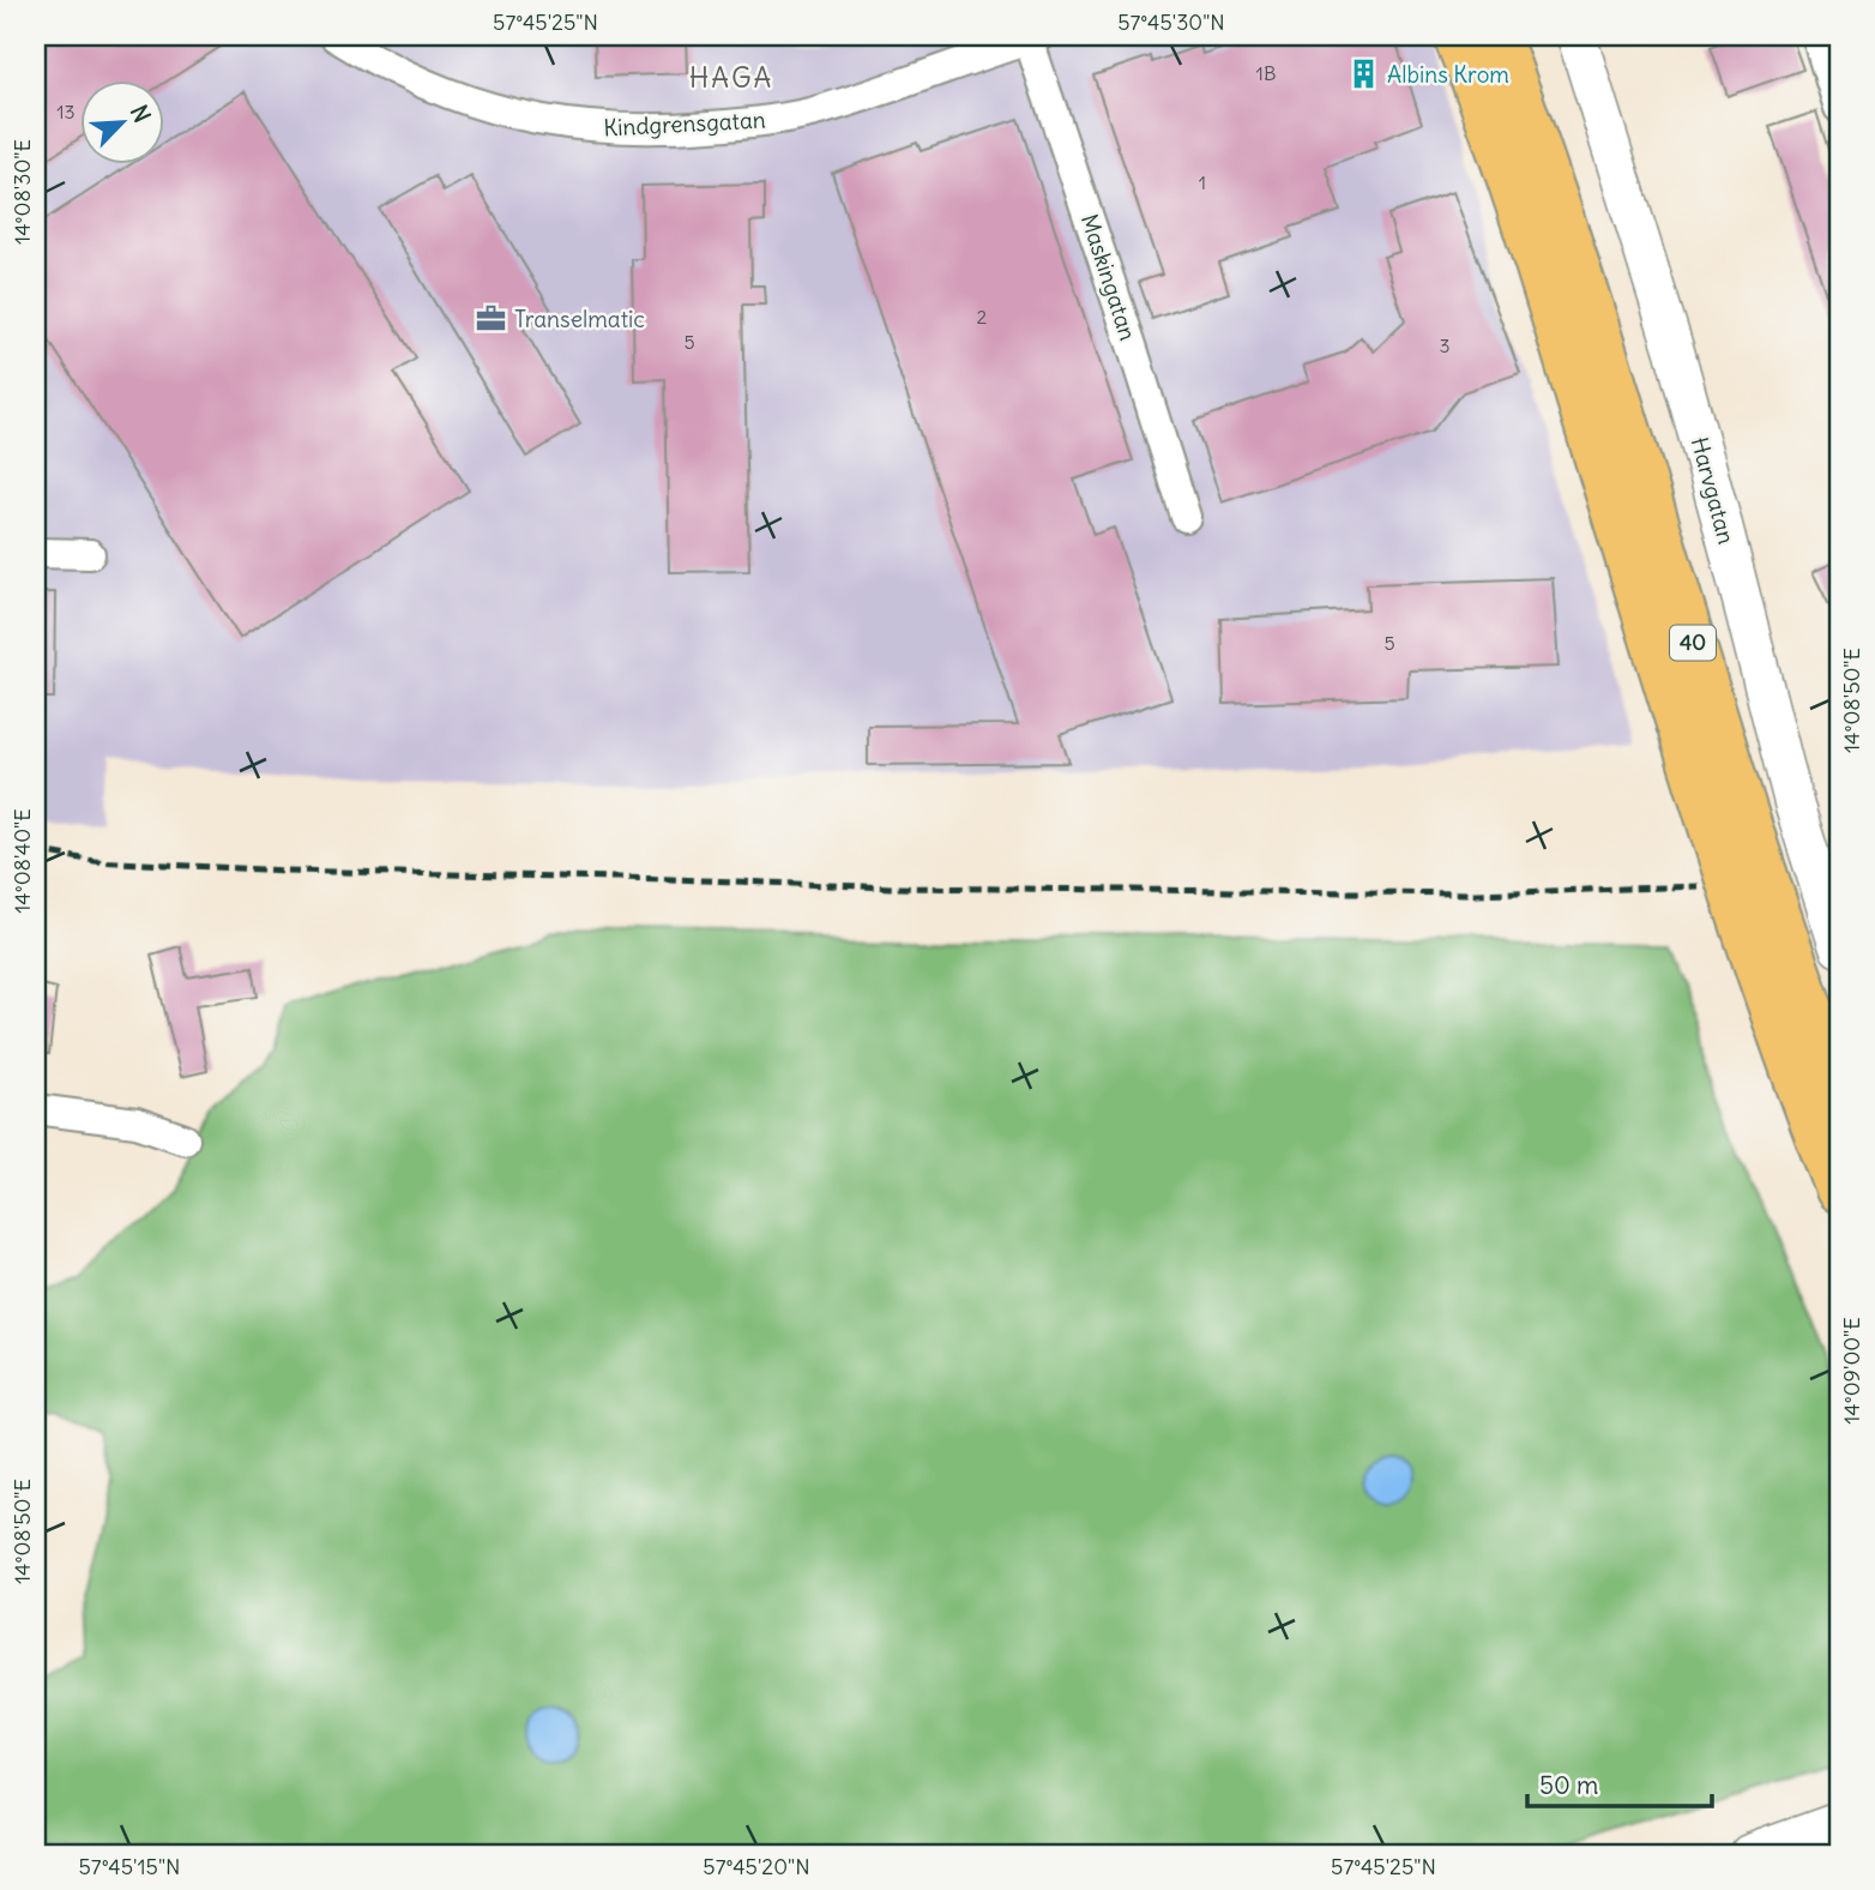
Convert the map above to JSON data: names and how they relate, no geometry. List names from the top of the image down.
{
  "streets": {
    "highway": ["40"],
    "street": ["Kindgrensgatan", "Maskingatan", "Harvgatan"]
  },
  "crossings": [
    ["Kindgrensgatan", "Maskingatan"]
  ],
  "districts": ["HAGA"],
  "places": {
    "building": ["Albins Krom"],
    "office": ["Transelmatic"]
  },
  "house_numbers": [
    "1B",
    "13",
    "1",
    "2",
    "5",
    "3",
    "5"
  ],
  "scale_bar": "50 m",
  "north": "top right",
  "coordinates": [
    "57°45'25\"N",
    "57°45'30\"N",
    "14°08'30\"E",
    "14°08'50\"E",
    "14°08'40\"E",
    "14°09'00\"E",
    "57°45'15\"N",
    "57°45'20\"N"
  ]
}
